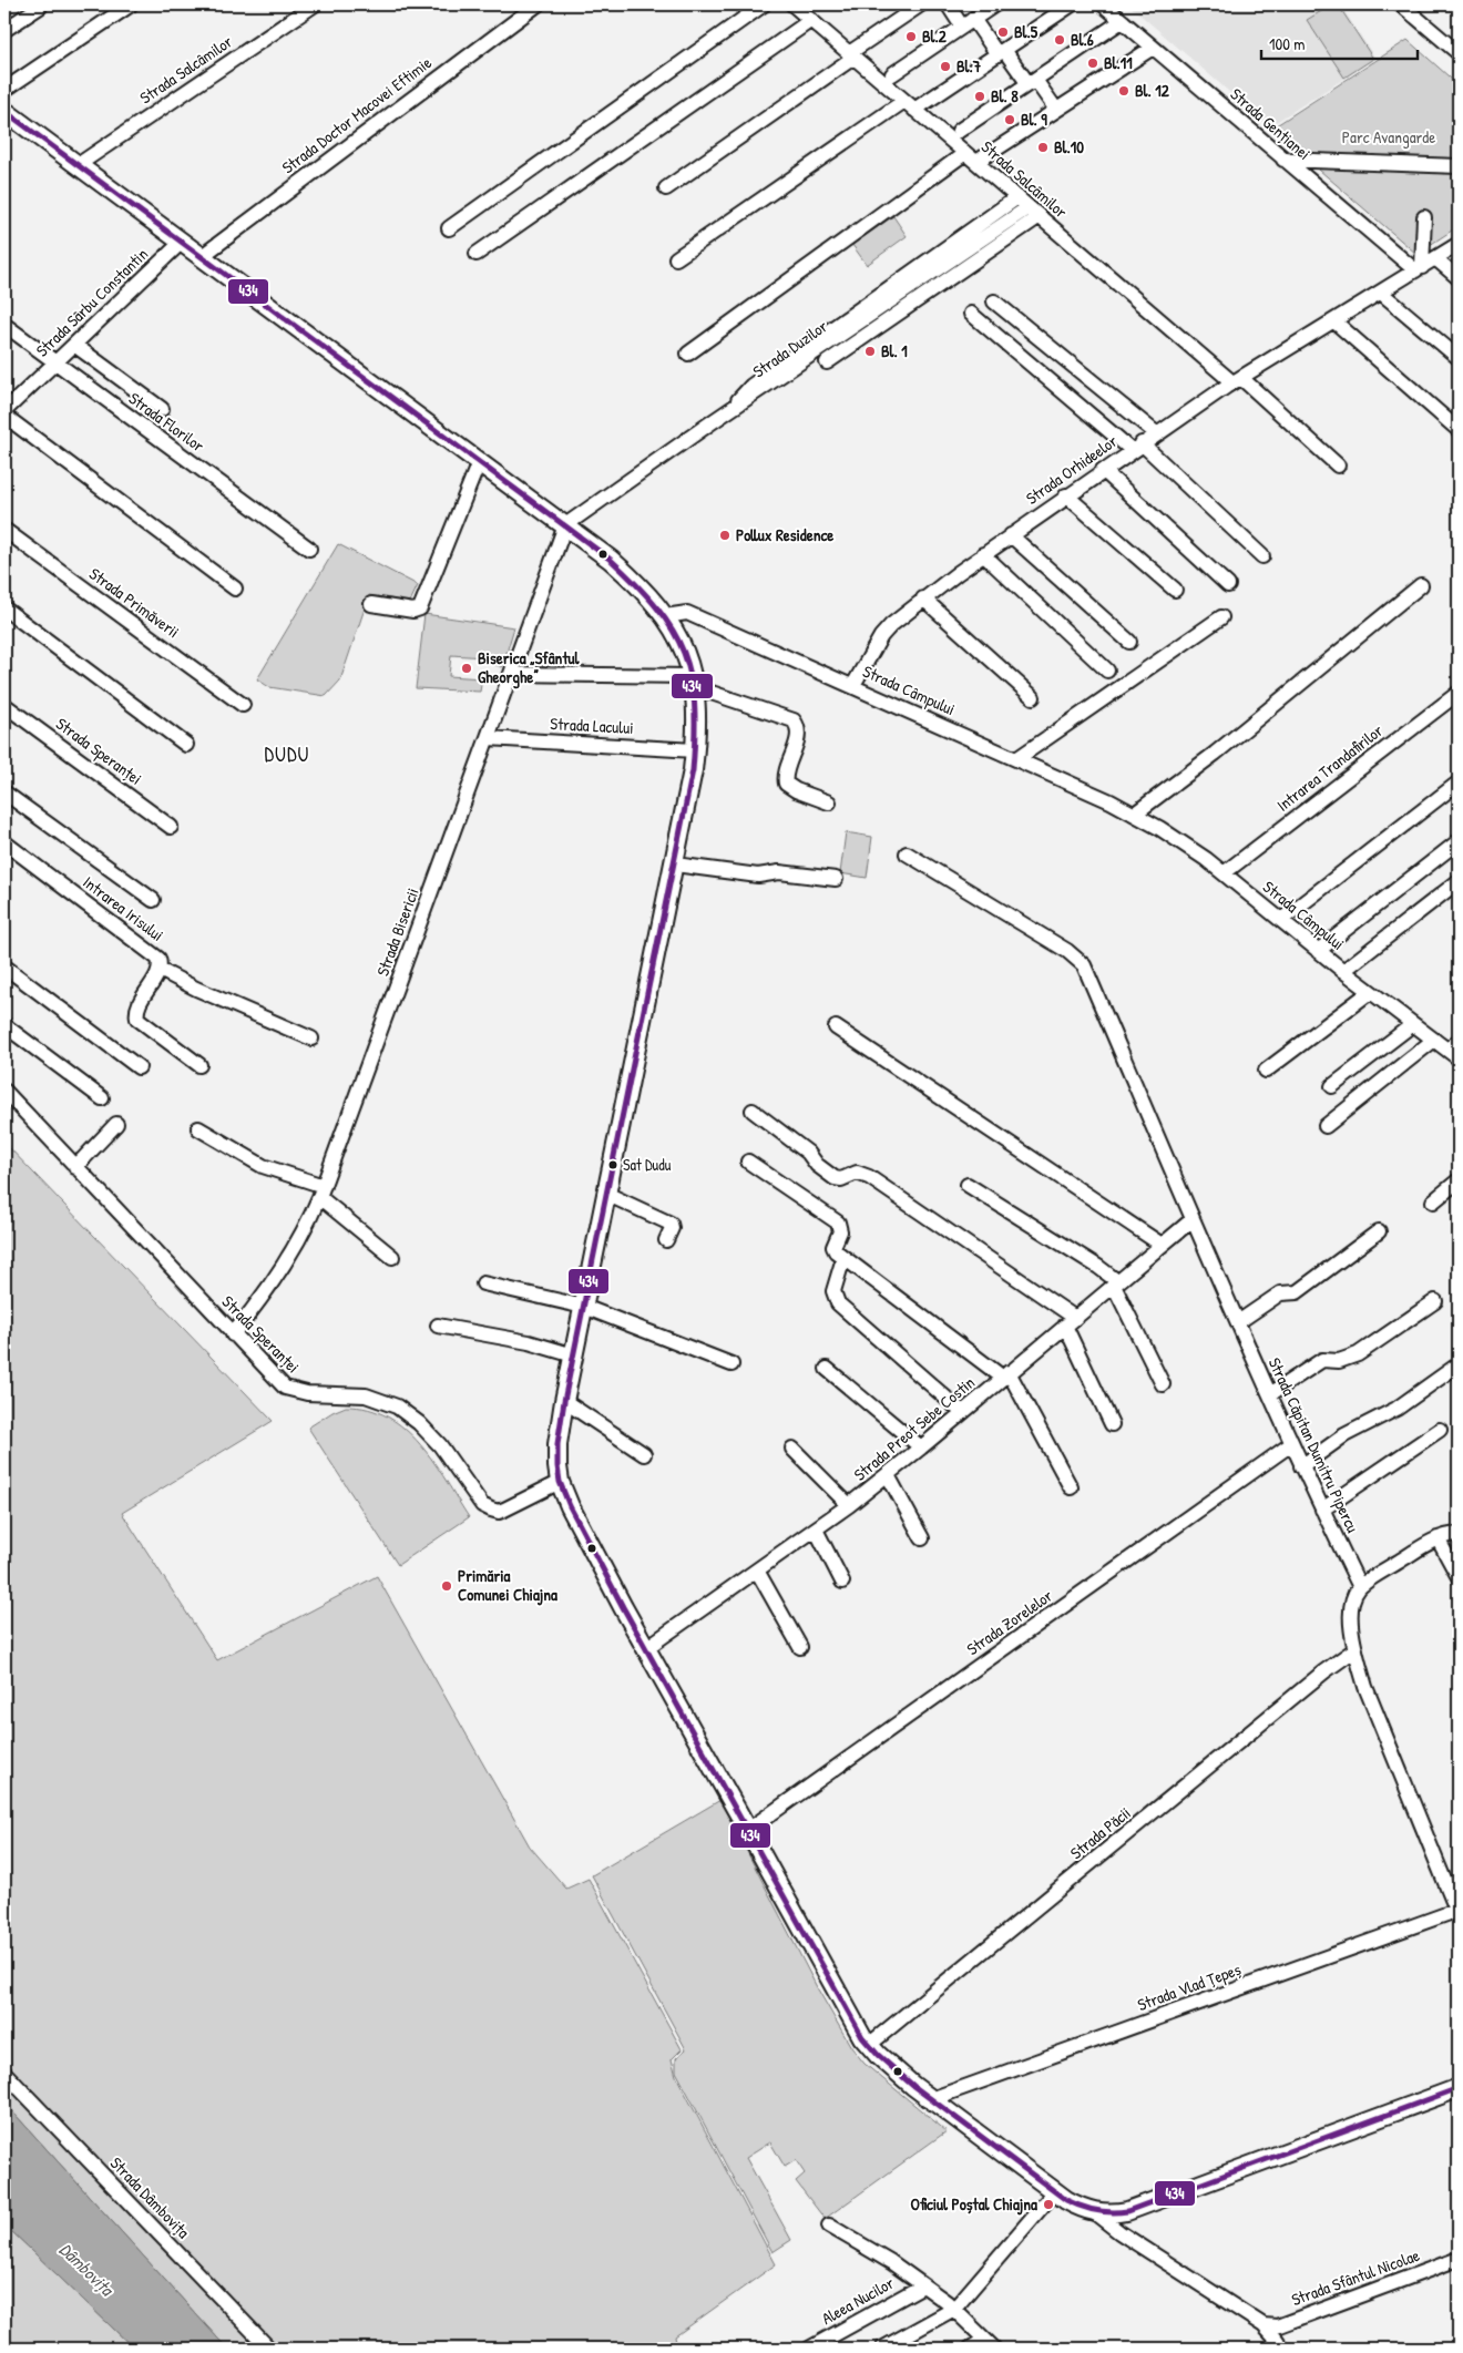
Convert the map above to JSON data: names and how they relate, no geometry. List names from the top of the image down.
{
  "streets": {
    "street": [
      "Strada Salcâmilor",
      "Strada Doctor Macovei Eftimie",
      "Strada Gențianei",
      "Strada Sârbu Constantin",
      "Strada Duzilor",
      "Strada Florilor",
      "Strada Orhideelor",
      "Strada Primăverii",
      "Strada Câmpului",
      "Strada Lacului",
      "Strada Speranței",
      "Intrarea Trandafirilor",
      "Intrarea Irisului",
      "Strada Bisericii",
      "Strada Preot Sebe Costin",
      "Strada Căpitan Dumitru Pipercu",
      "Strada Zorelelor",
      "Strada Păcii",
      "Strada Vlad Țepeș",
      "Strada Dâmbovița",
      "Strada Sfântul Nicolae",
      "Aleea Nucilor"
    ]
  },
  "crossings": [
    ["Strada Salcâmilor", "Strada Duzilor"],
    ["Strada Salcâmilor", "Strada Orhideelor"],
    ["Strada Gențianei", "Strada Orhideelor"],
    ["Strada Sârbu Constantin", "Strada Florilor"],
    ["Strada Duzilor", "Strada Bisericii"],
    ["Strada Orhideelor", "Strada Câmpului"],
    ["Strada Câmpului", "Intrarea Trandafirilor"],
    ["Strada Lacului", "Strada Bisericii"],
    ["Strada Speranței", "Strada Bisericii"],
    ["Strada Preot Sebe Costin", "Strada Căpitan Dumitru Pipercu"],
    ["Strada Căpitan Dumitru Pipercu", "Strada Zorelelor"]
  ],
  "districts": ["DUDU"],
  "water": ["Dâmbovița"],
  "parks": ["Parc Avangarde"],
  "places": [
    "Bl.5",
    "Bl.2",
    "Bl.6",
    "Bl.11",
    "Bl.7",
    "Bl. 12",
    "Bl. 8",
    "Bl. 9",
    "Bl.10",
    "Bl. 1",
    "Pollux Residence",
    "Biserica „Sfântul Gheorghe”",
    "Sat Dudu",
    "Primăria Comunei Chiajna",
    "Oficiul Poștal Chiajna"
  ],
  "lines": ["transit line 434"],
  "scale_bar": "100 m"
}
